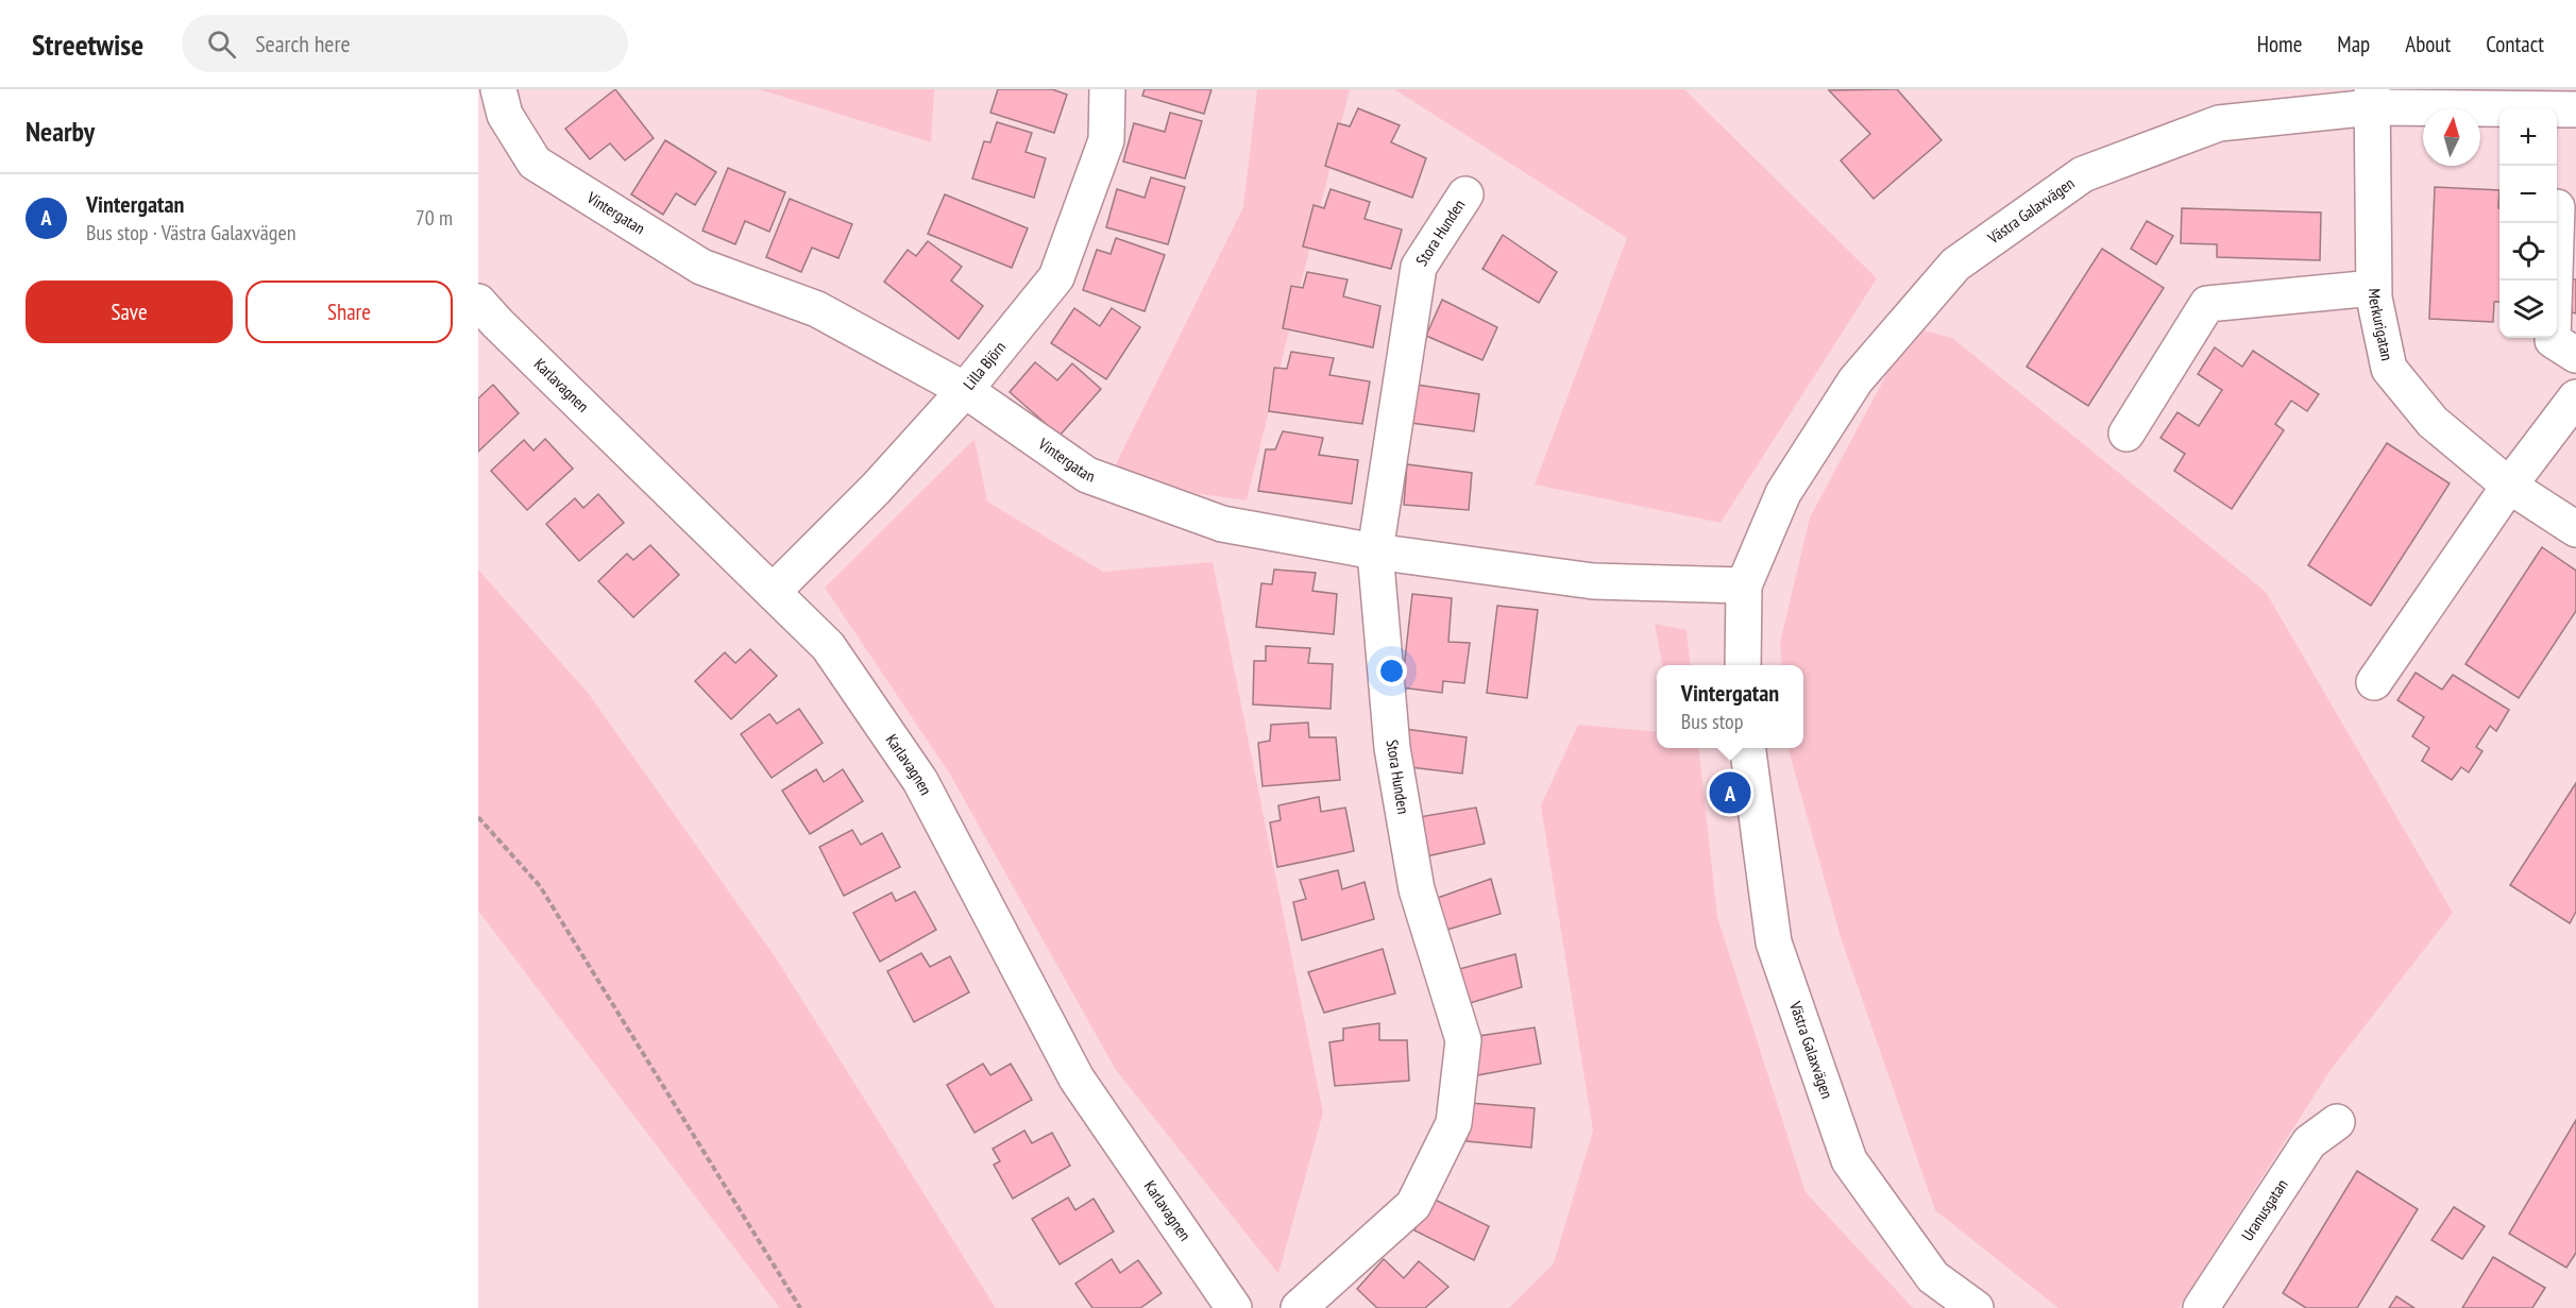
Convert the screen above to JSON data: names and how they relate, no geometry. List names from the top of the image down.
{
  "streets": {
    "street": [
      "Västra Galaxvägen",
      "Vintergatan",
      "Stora Hunden",
      "Merkurigatan",
      "Lilla Björn",
      "Karlavagnen",
      "Uranusgatan"
    ]
  },
  "crossings": [
    ["Västra Galaxvägen", "Vintergatan"],
    ["Västra Galaxvägen", "Merkurigatan"],
    ["Vintergatan", "Stora Hunden"],
    ["Vintergatan", "Lilla Björn"],
    ["Lilla Björn", "Karlavagnen"]
  ],
  "north": "top",
  "page": {
    "header": "Streetwise",
    "search": "Search here",
    "nav": [
      "Home",
      "Map",
      "About",
      "Contact"
    ],
    "heading": "Nearby",
    "map_buttons": ["+", "−"],
    "list": [
      {
        "mark": "A",
        "name": "Vintergatan",
        "note": "Bus stop · Västra Galaxvägen",
        "value": "70 m"
      }
    ],
    "buttons": ["Save", "Share"],
    "popup": ["Vintergatan", "Bus stop"],
    "pins": "A"
  }
}
